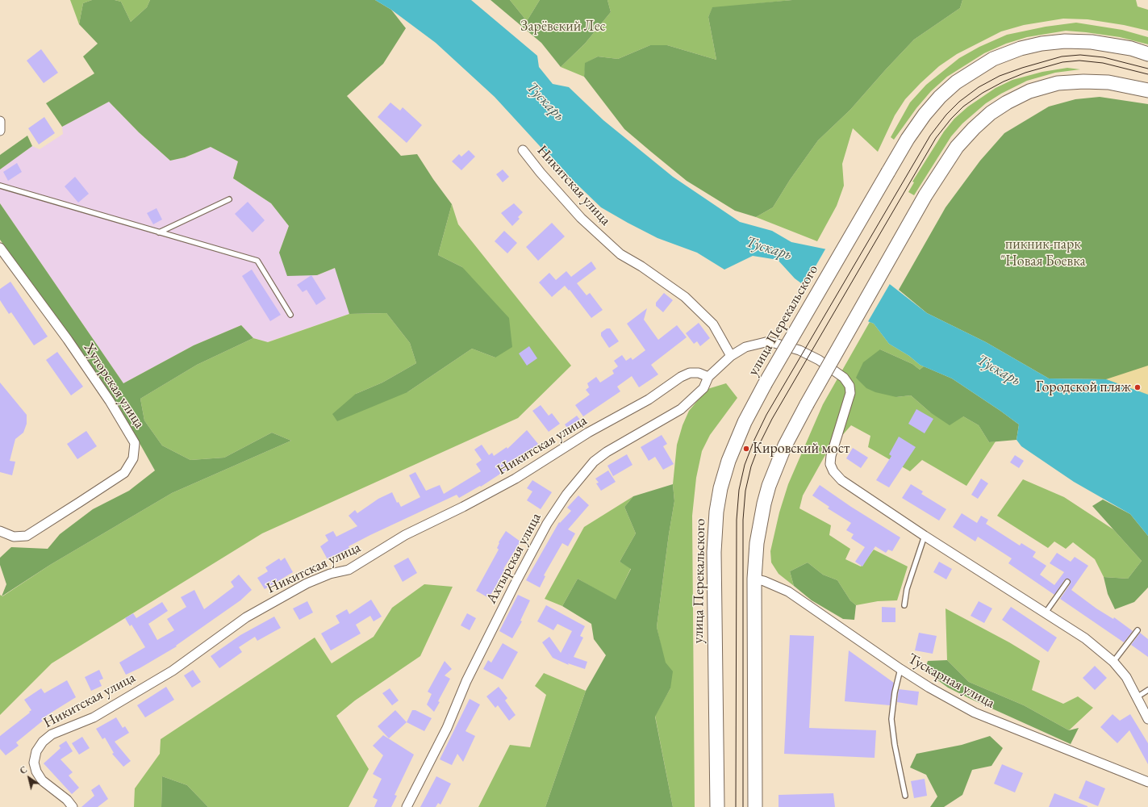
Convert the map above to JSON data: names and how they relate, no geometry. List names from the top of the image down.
{
  "streets": {
    "main road": ["улица Перекальского"],
    "street": [
      "Никитская улица",
      "Хуторская улица",
      "Ахтырская улица",
      "Тускарная улица"
    ]
  },
  "crossings": [
    ["Никитская улица", "Ахтырская улица"]
  ],
  "water": ["Тускарь"],
  "parks": ["Зарёвский Лес", "пикник-парк \"Новая Боевка"],
  "places": ["Городской пляж", "Кировский мост"],
  "north": "top left"
}
